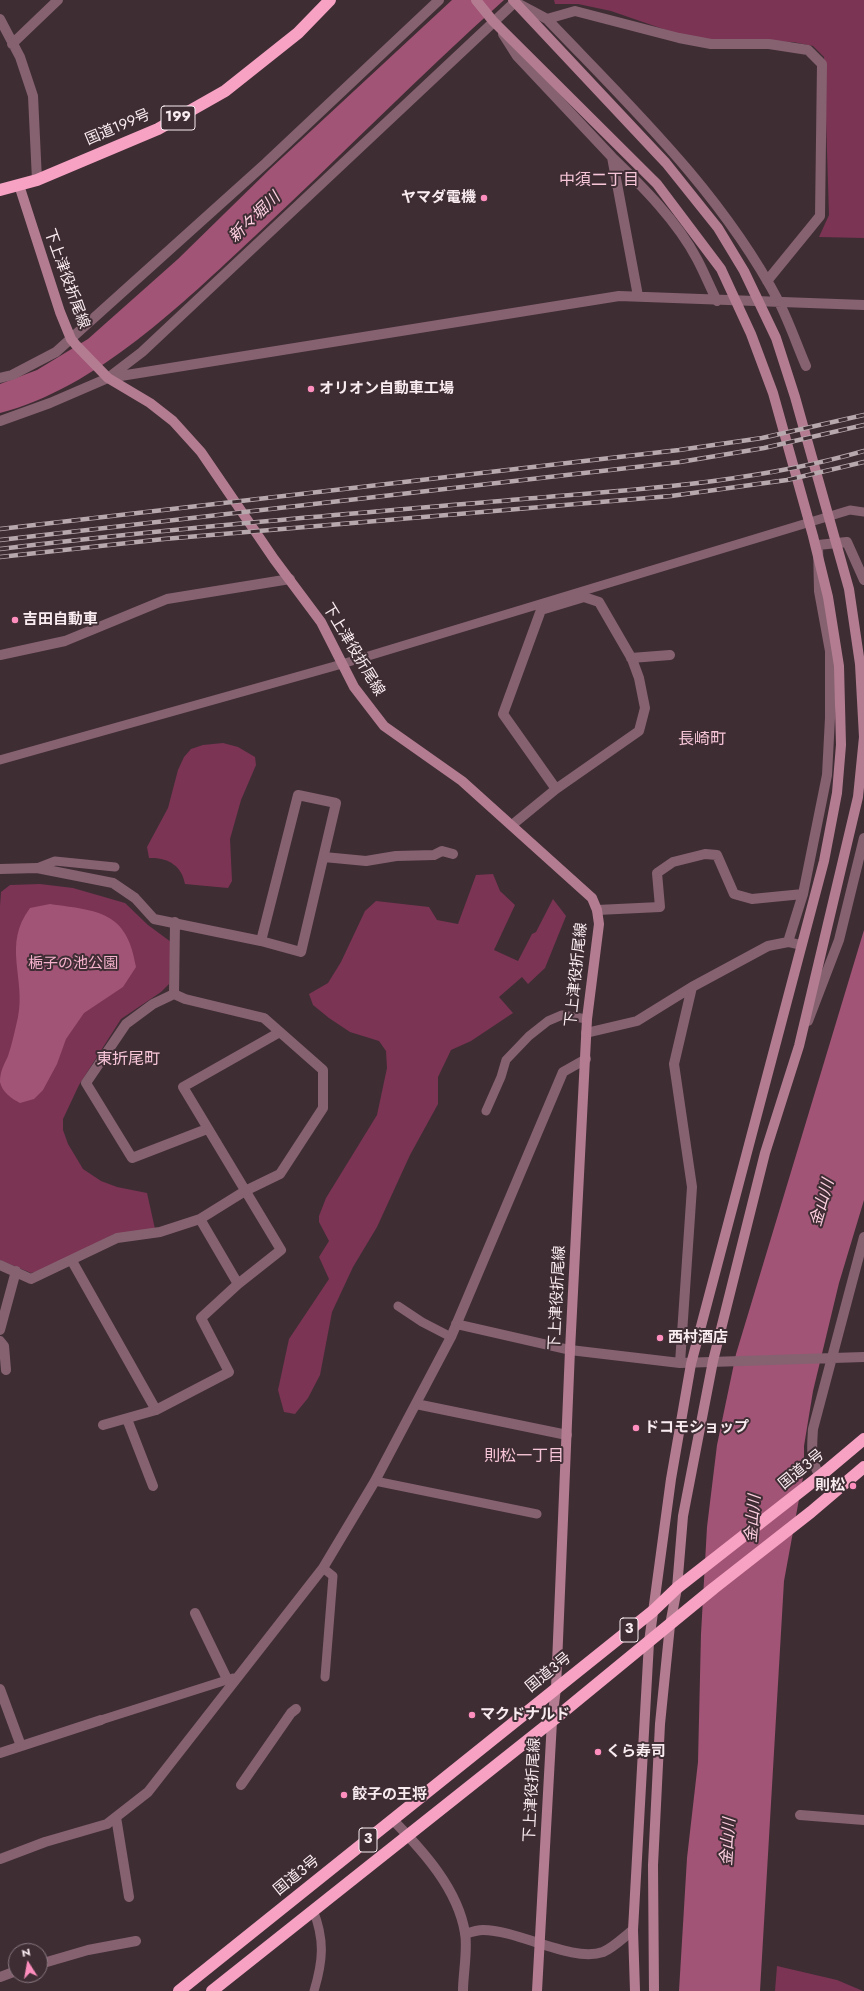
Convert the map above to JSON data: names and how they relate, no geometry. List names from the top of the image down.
{
  "streets": {
    "highway": [
      "199",
      "国道199号",
      "国道3号",
      "3"
    ],
    "street": ["下上津役折尾線"]
  },
  "crossings": [
    ["国道199号", "下上津役折尾線"],
    ["下上津役折尾線", "国道3号"],
    ["下上津役折尾線", "3"]
  ],
  "districts": [
    "中須二丁目",
    "長崎町",
    "東折尾町",
    "則松一丁目"
  ],
  "water": ["新々堀川", "金山川"],
  "parks": ["梔子の池公園"],
  "places": [
    "ヤマダ電機",
    "オリオン自動車工場",
    "吉田自動車",
    "西村酒店",
    "ドコモショップ",
    "則松",
    "マクドナルド",
    "くら寿司",
    "餃子の王将"
  ],
  "north": "top"
}
